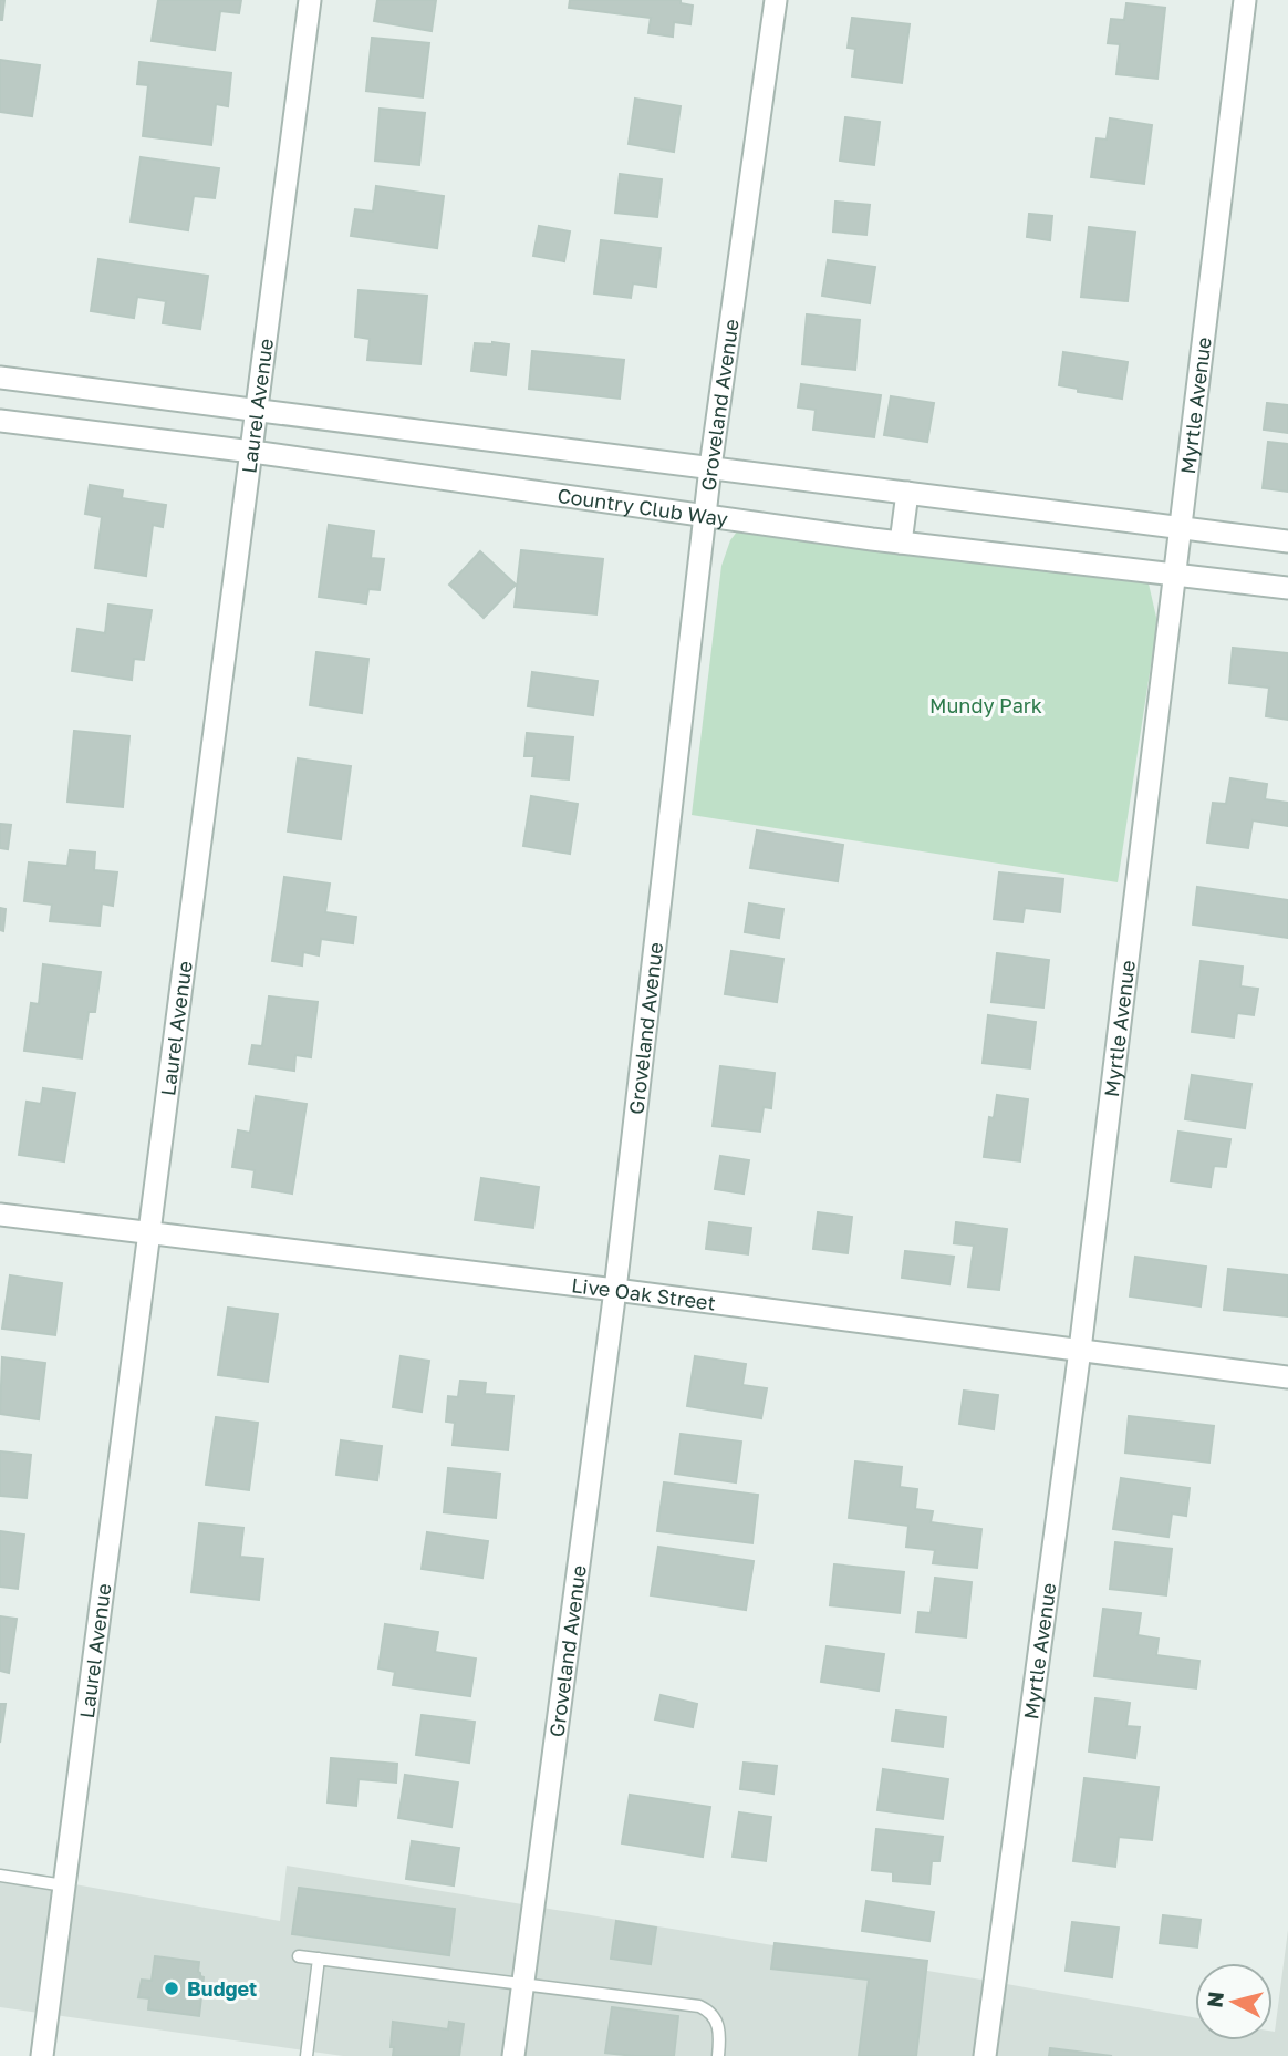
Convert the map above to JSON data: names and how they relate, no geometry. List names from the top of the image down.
{
  "streets": {
    "street": [
      "Laurel Avenue",
      "Groveland Avenue",
      "Myrtle Avenue",
      "Country Club Way",
      "Live Oak Street"
    ]
  },
  "crossings": [
    ["Laurel Avenue", "Country Club Way"],
    ["Laurel Avenue", "Live Oak Street"],
    ["Groveland Avenue", "Country Club Way"],
    ["Groveland Avenue", "Live Oak Street"],
    ["Myrtle Avenue", "Country Club Way"],
    ["Myrtle Avenue", "Live Oak Street"]
  ],
  "parks": ["Mundy Park"],
  "places": ["Budget"],
  "north": "left"
}
